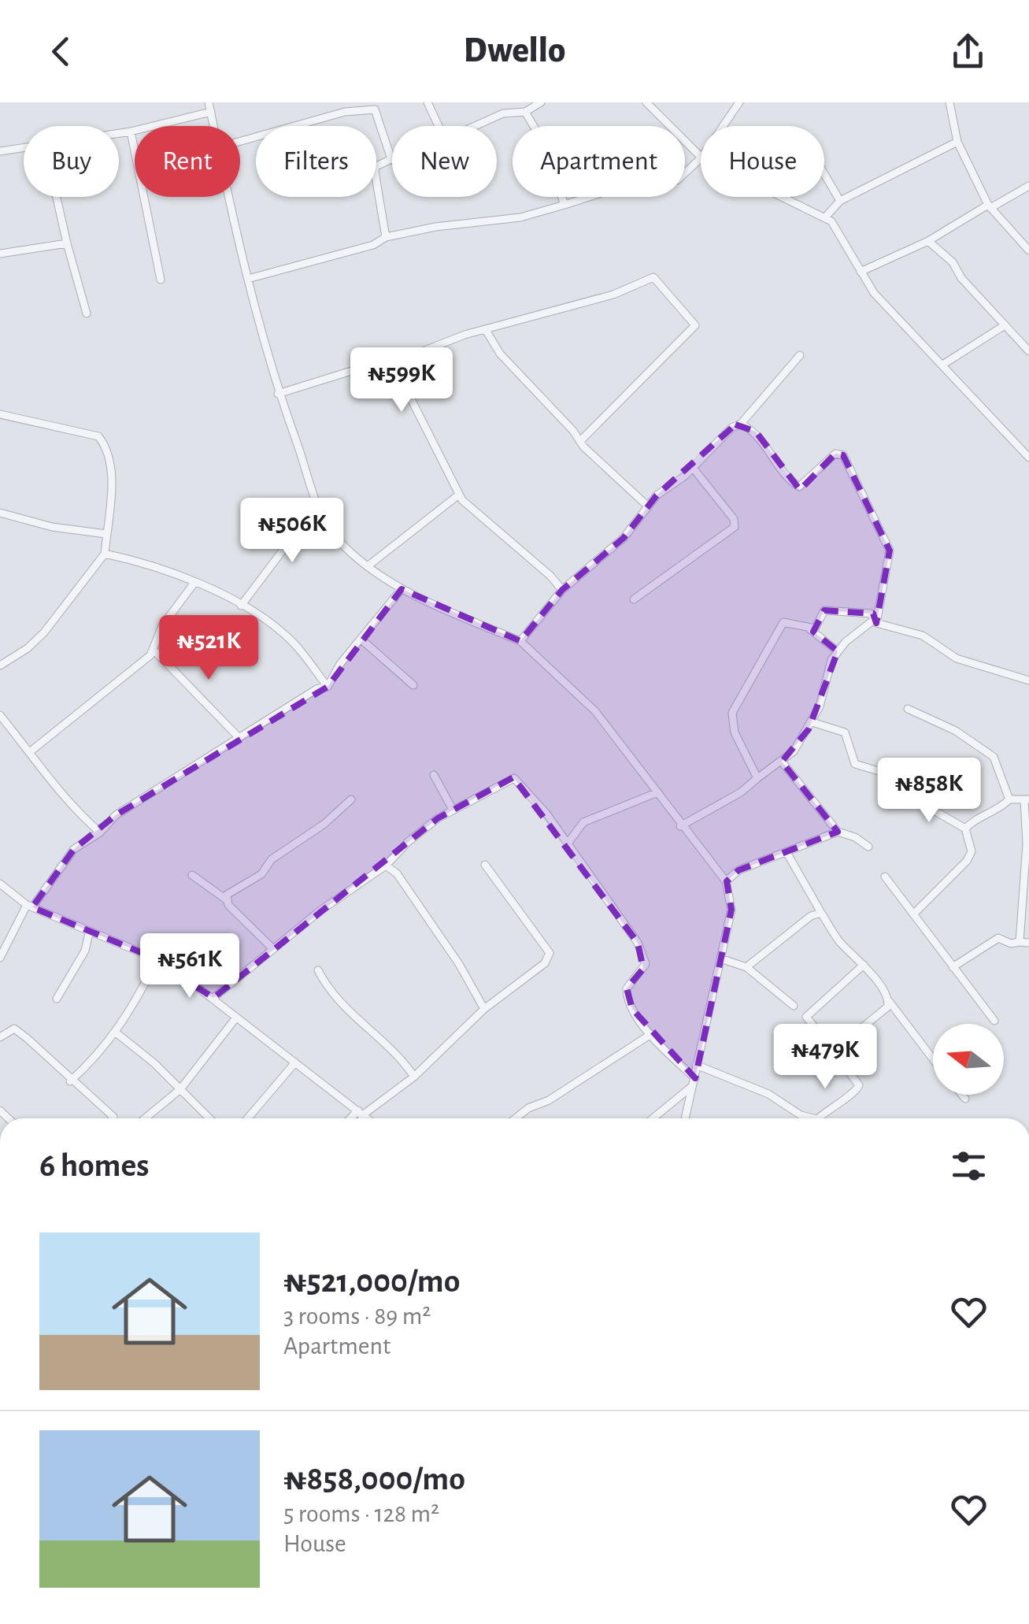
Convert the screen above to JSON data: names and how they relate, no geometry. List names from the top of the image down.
{
  "north": "left",
  "page": {
    "header": "Dwello",
    "chip": [
      "Buy",
      "Rent",
      "Filters",
      "New",
      "Apartment",
      "House"
    ],
    "price": [
      "₦599K",
      "₦506K",
      "₦521K",
      "₦858K",
      "₦561K",
      "₦479K"
    ],
    "heading": "6 homes",
    "list": [
      {
        "name": "₦521,000/mo",
        "note": "3 rooms · 89 m² · Apartment"
      },
      {
        "name": "₦858,000/mo",
        "note": "5 rooms · 128 m² · House"
      }
    ]
  }
}
